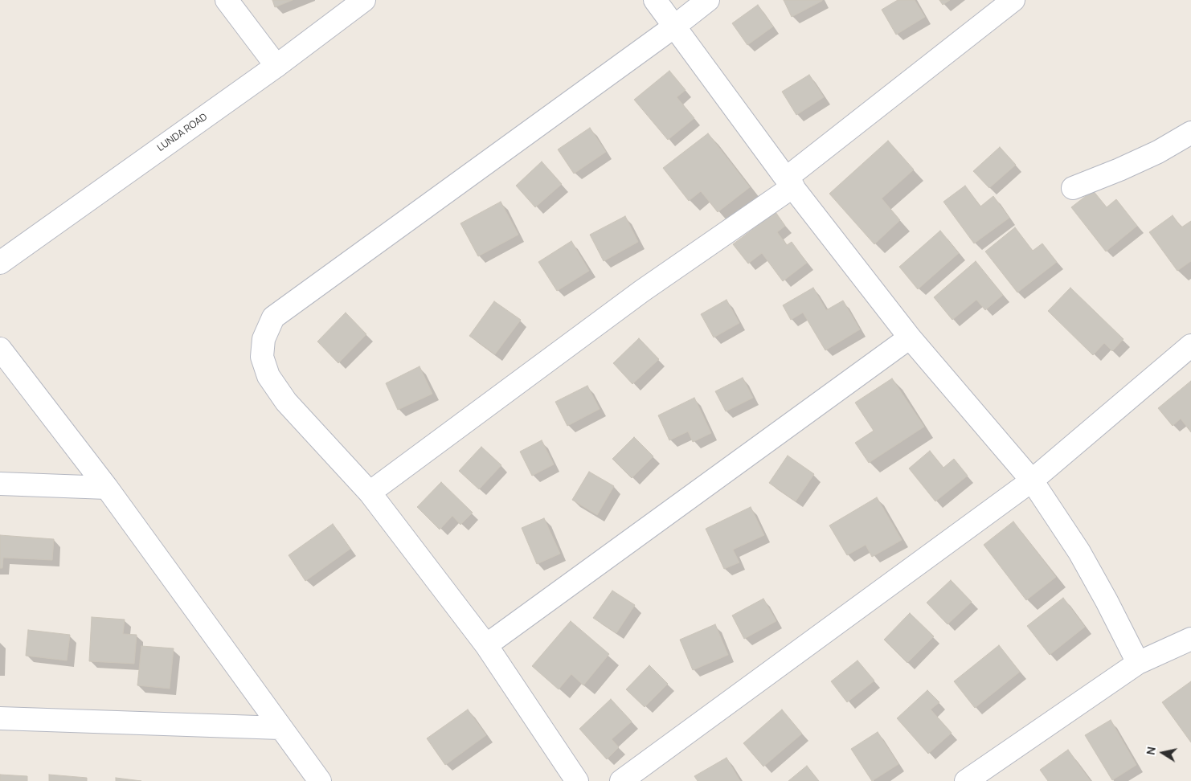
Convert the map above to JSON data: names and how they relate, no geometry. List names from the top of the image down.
{
  "streets": {
    "street": ["LUNDA ROAD"]
  },
  "north": "left"
}
